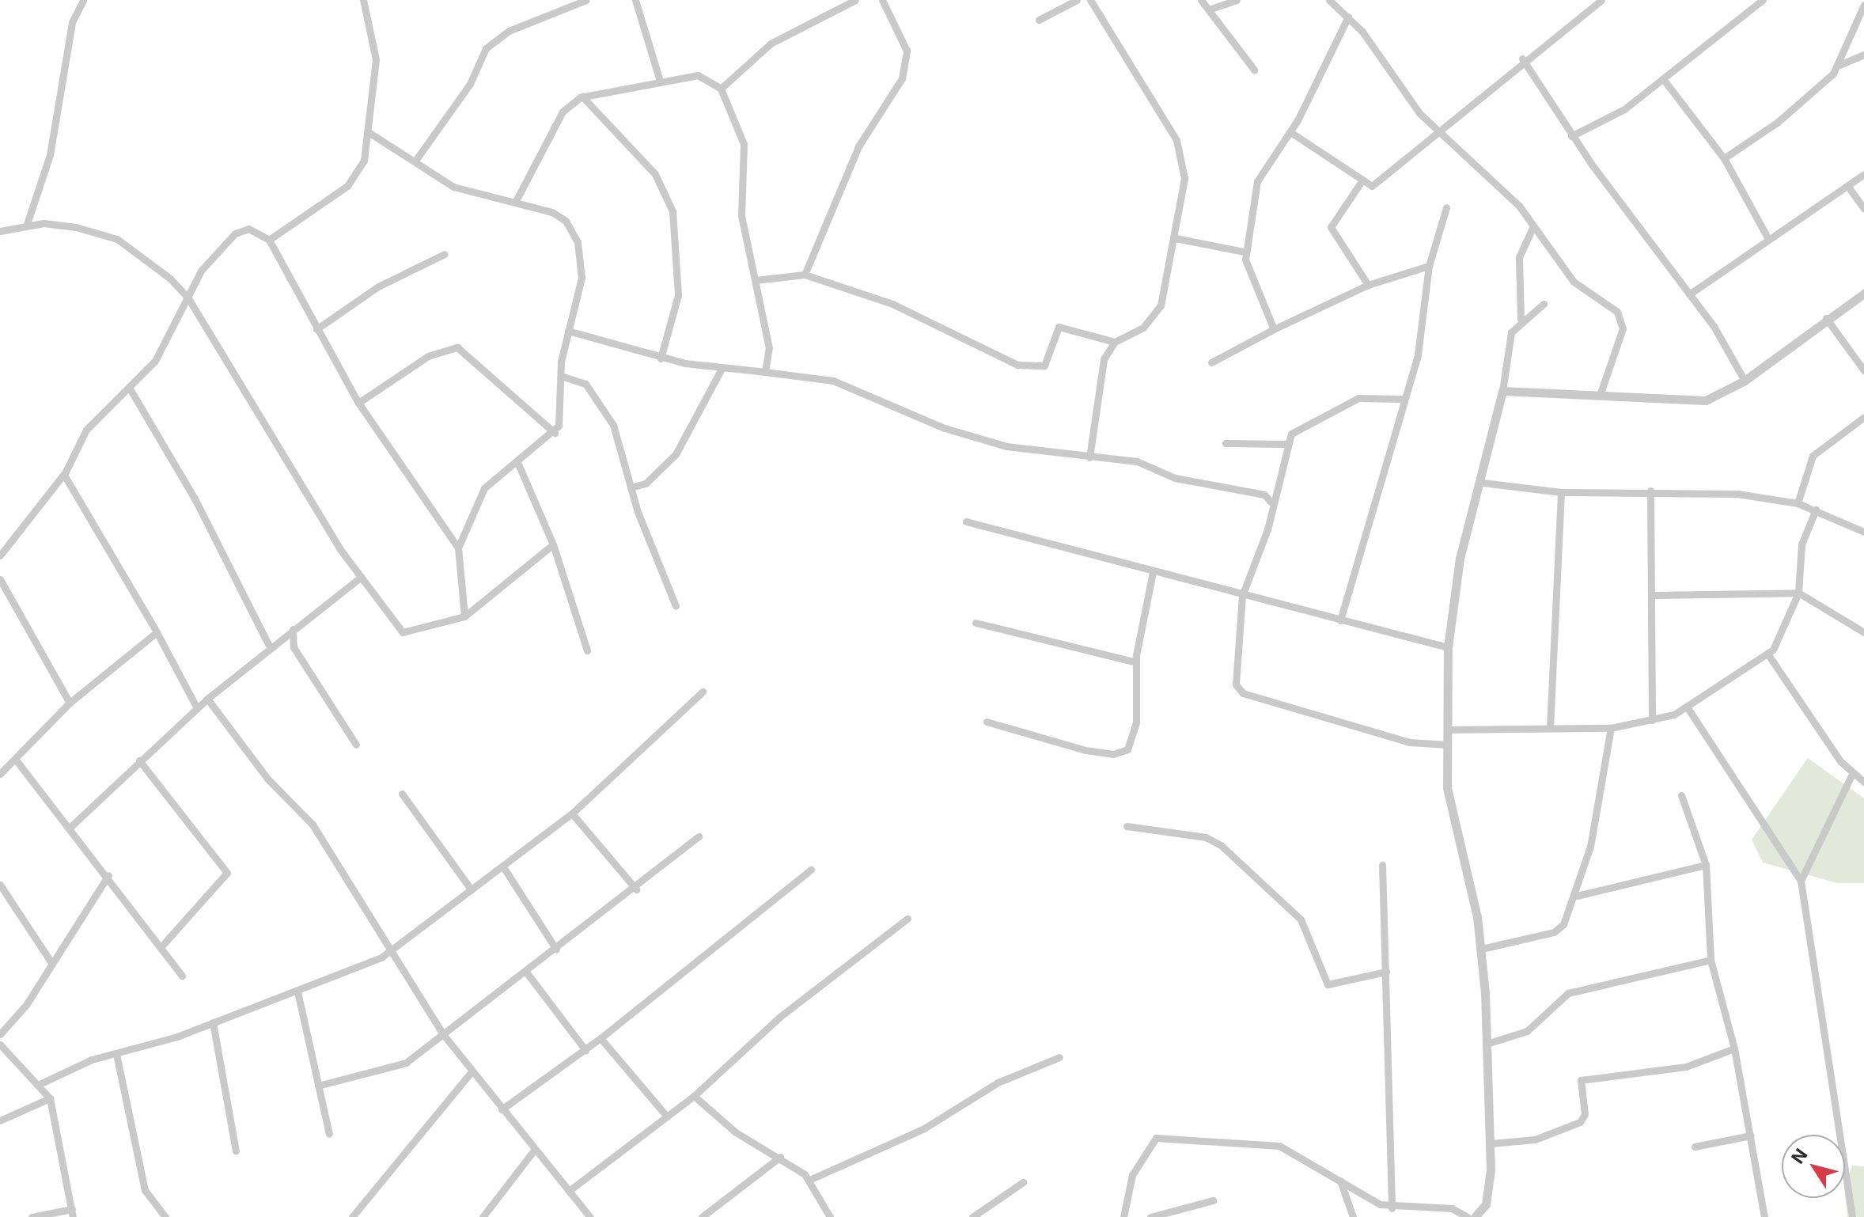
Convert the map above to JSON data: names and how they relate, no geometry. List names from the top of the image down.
{
  "north": "top left"
}
